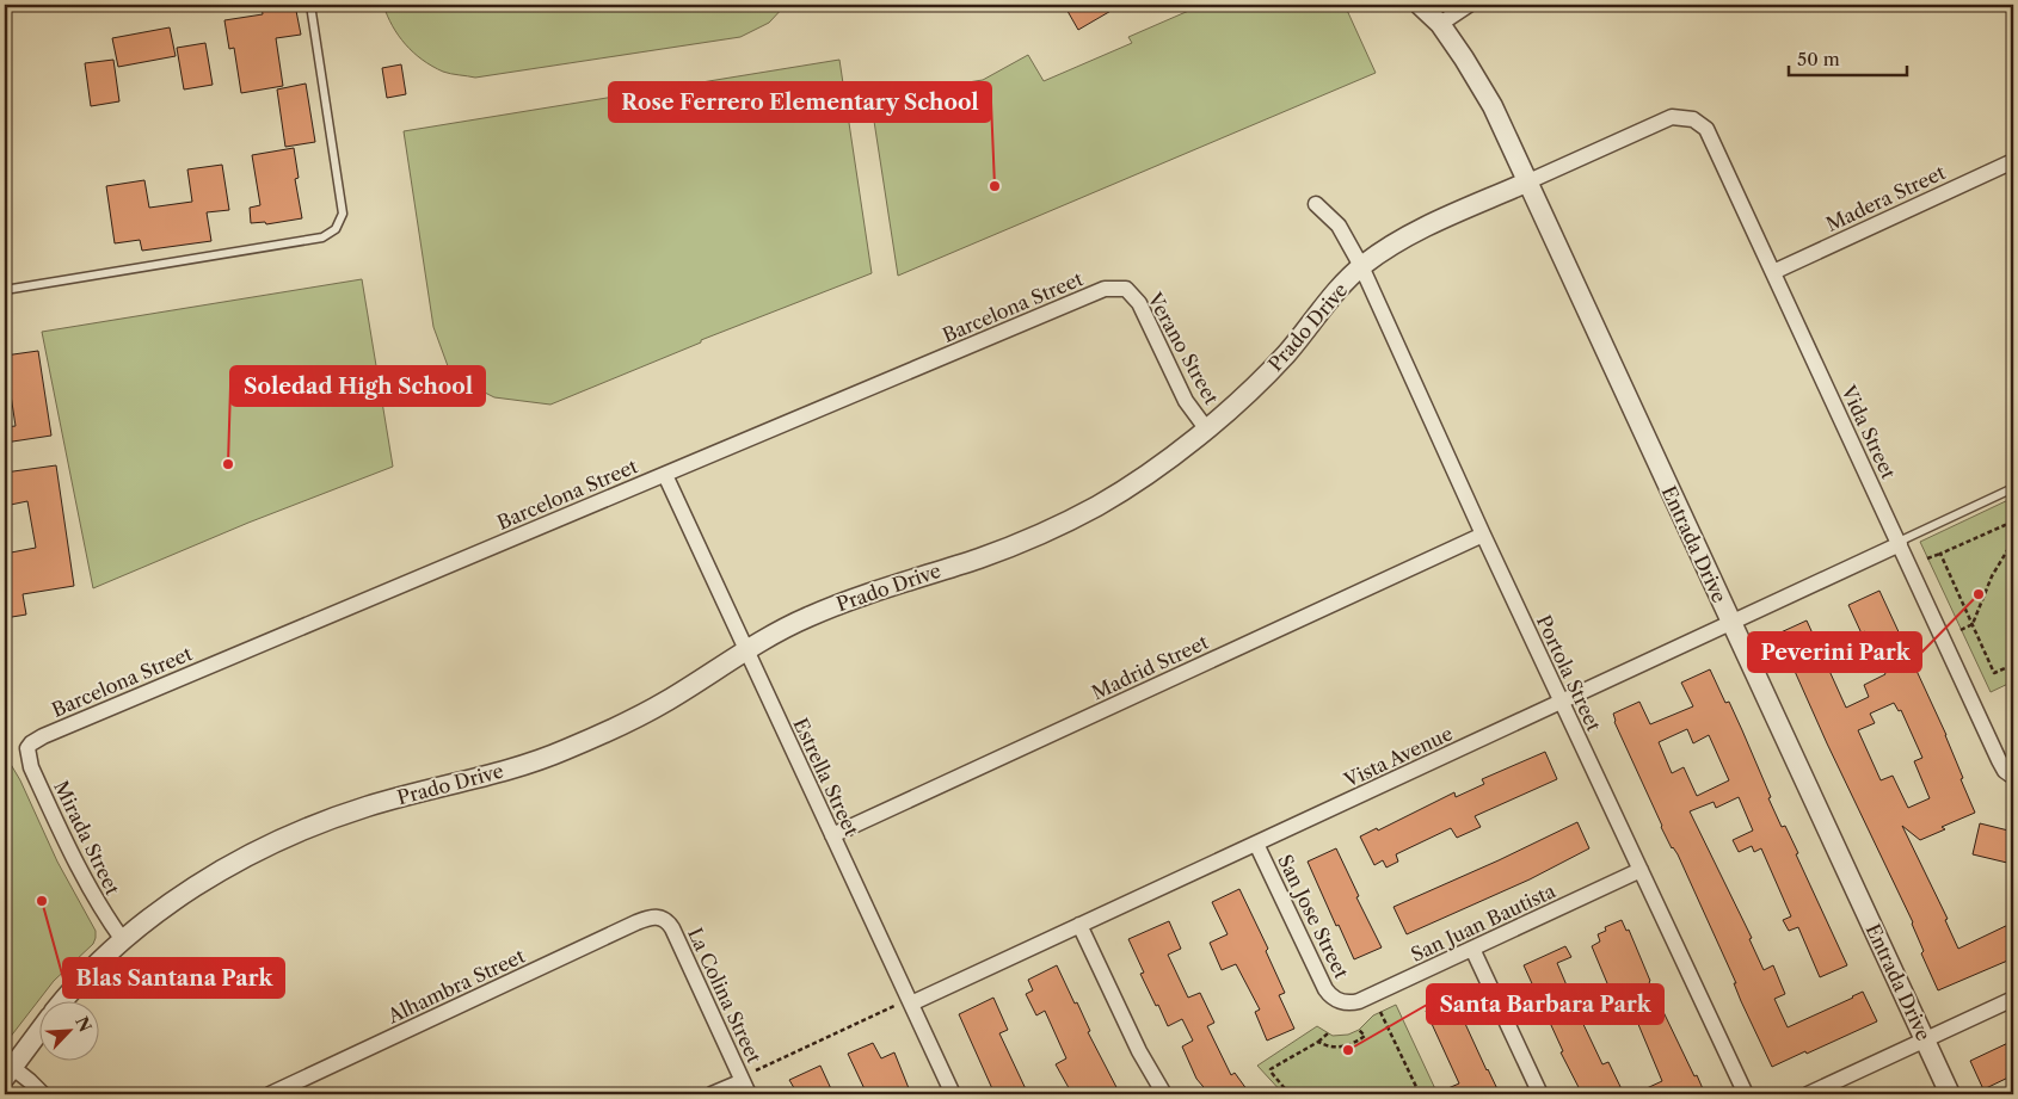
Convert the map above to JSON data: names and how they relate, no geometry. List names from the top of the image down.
{
  "streets": {
    "street": [
      "Madera Street",
      "Barcelona Street",
      "Prado Drive",
      "Verano Street",
      "Vida Street",
      "Entrada Drive",
      "Madrid Street",
      "Portola Street",
      "Vista Avenue",
      "Estrella Street",
      "Mirada Street",
      "San Jose Street",
      "San Juan Bautista",
      "Alhambra Street",
      "La Colina Street"
    ]
  },
  "crossings": [
    ["Madera Street", "Vida Street"],
    ["Barcelona Street", "Verano Street"],
    ["Barcelona Street", "Estrella Street"],
    ["Barcelona Street", "Mirada Street"],
    ["Prado Drive", "Verano Street"],
    ["Prado Drive", "Vida Street"],
    ["Prado Drive", "Entrada Drive"],
    ["Prado Drive", "Portola Street"],
    ["Prado Drive", "Estrella Street"],
    ["Prado Drive", "Mirada Street"],
    ["Vida Street", "Vista Avenue"],
    ["Entrada Drive", "Vista Avenue"],
    ["Madrid Street", "Portola Street"],
    ["Madrid Street", "Estrella Street"],
    ["Portola Street", "Vista Avenue"],
    ["Portola Street", "San Juan Bautista"],
    ["Vista Avenue", "Estrella Street"],
    ["Vista Avenue", "San Jose Street"],
    ["San Jose Street", "San Juan Bautista"],
    ["Alhambra Street", "La Colina Street"]
  ],
  "places": [
    "Rose Ferrero Elementary School",
    "Soledad High School",
    "Peverini Park",
    "Blas Santana Park",
    "Santa Barbara Park"
  ],
  "scale_bar": "50 m",
  "north": "top right"
}
